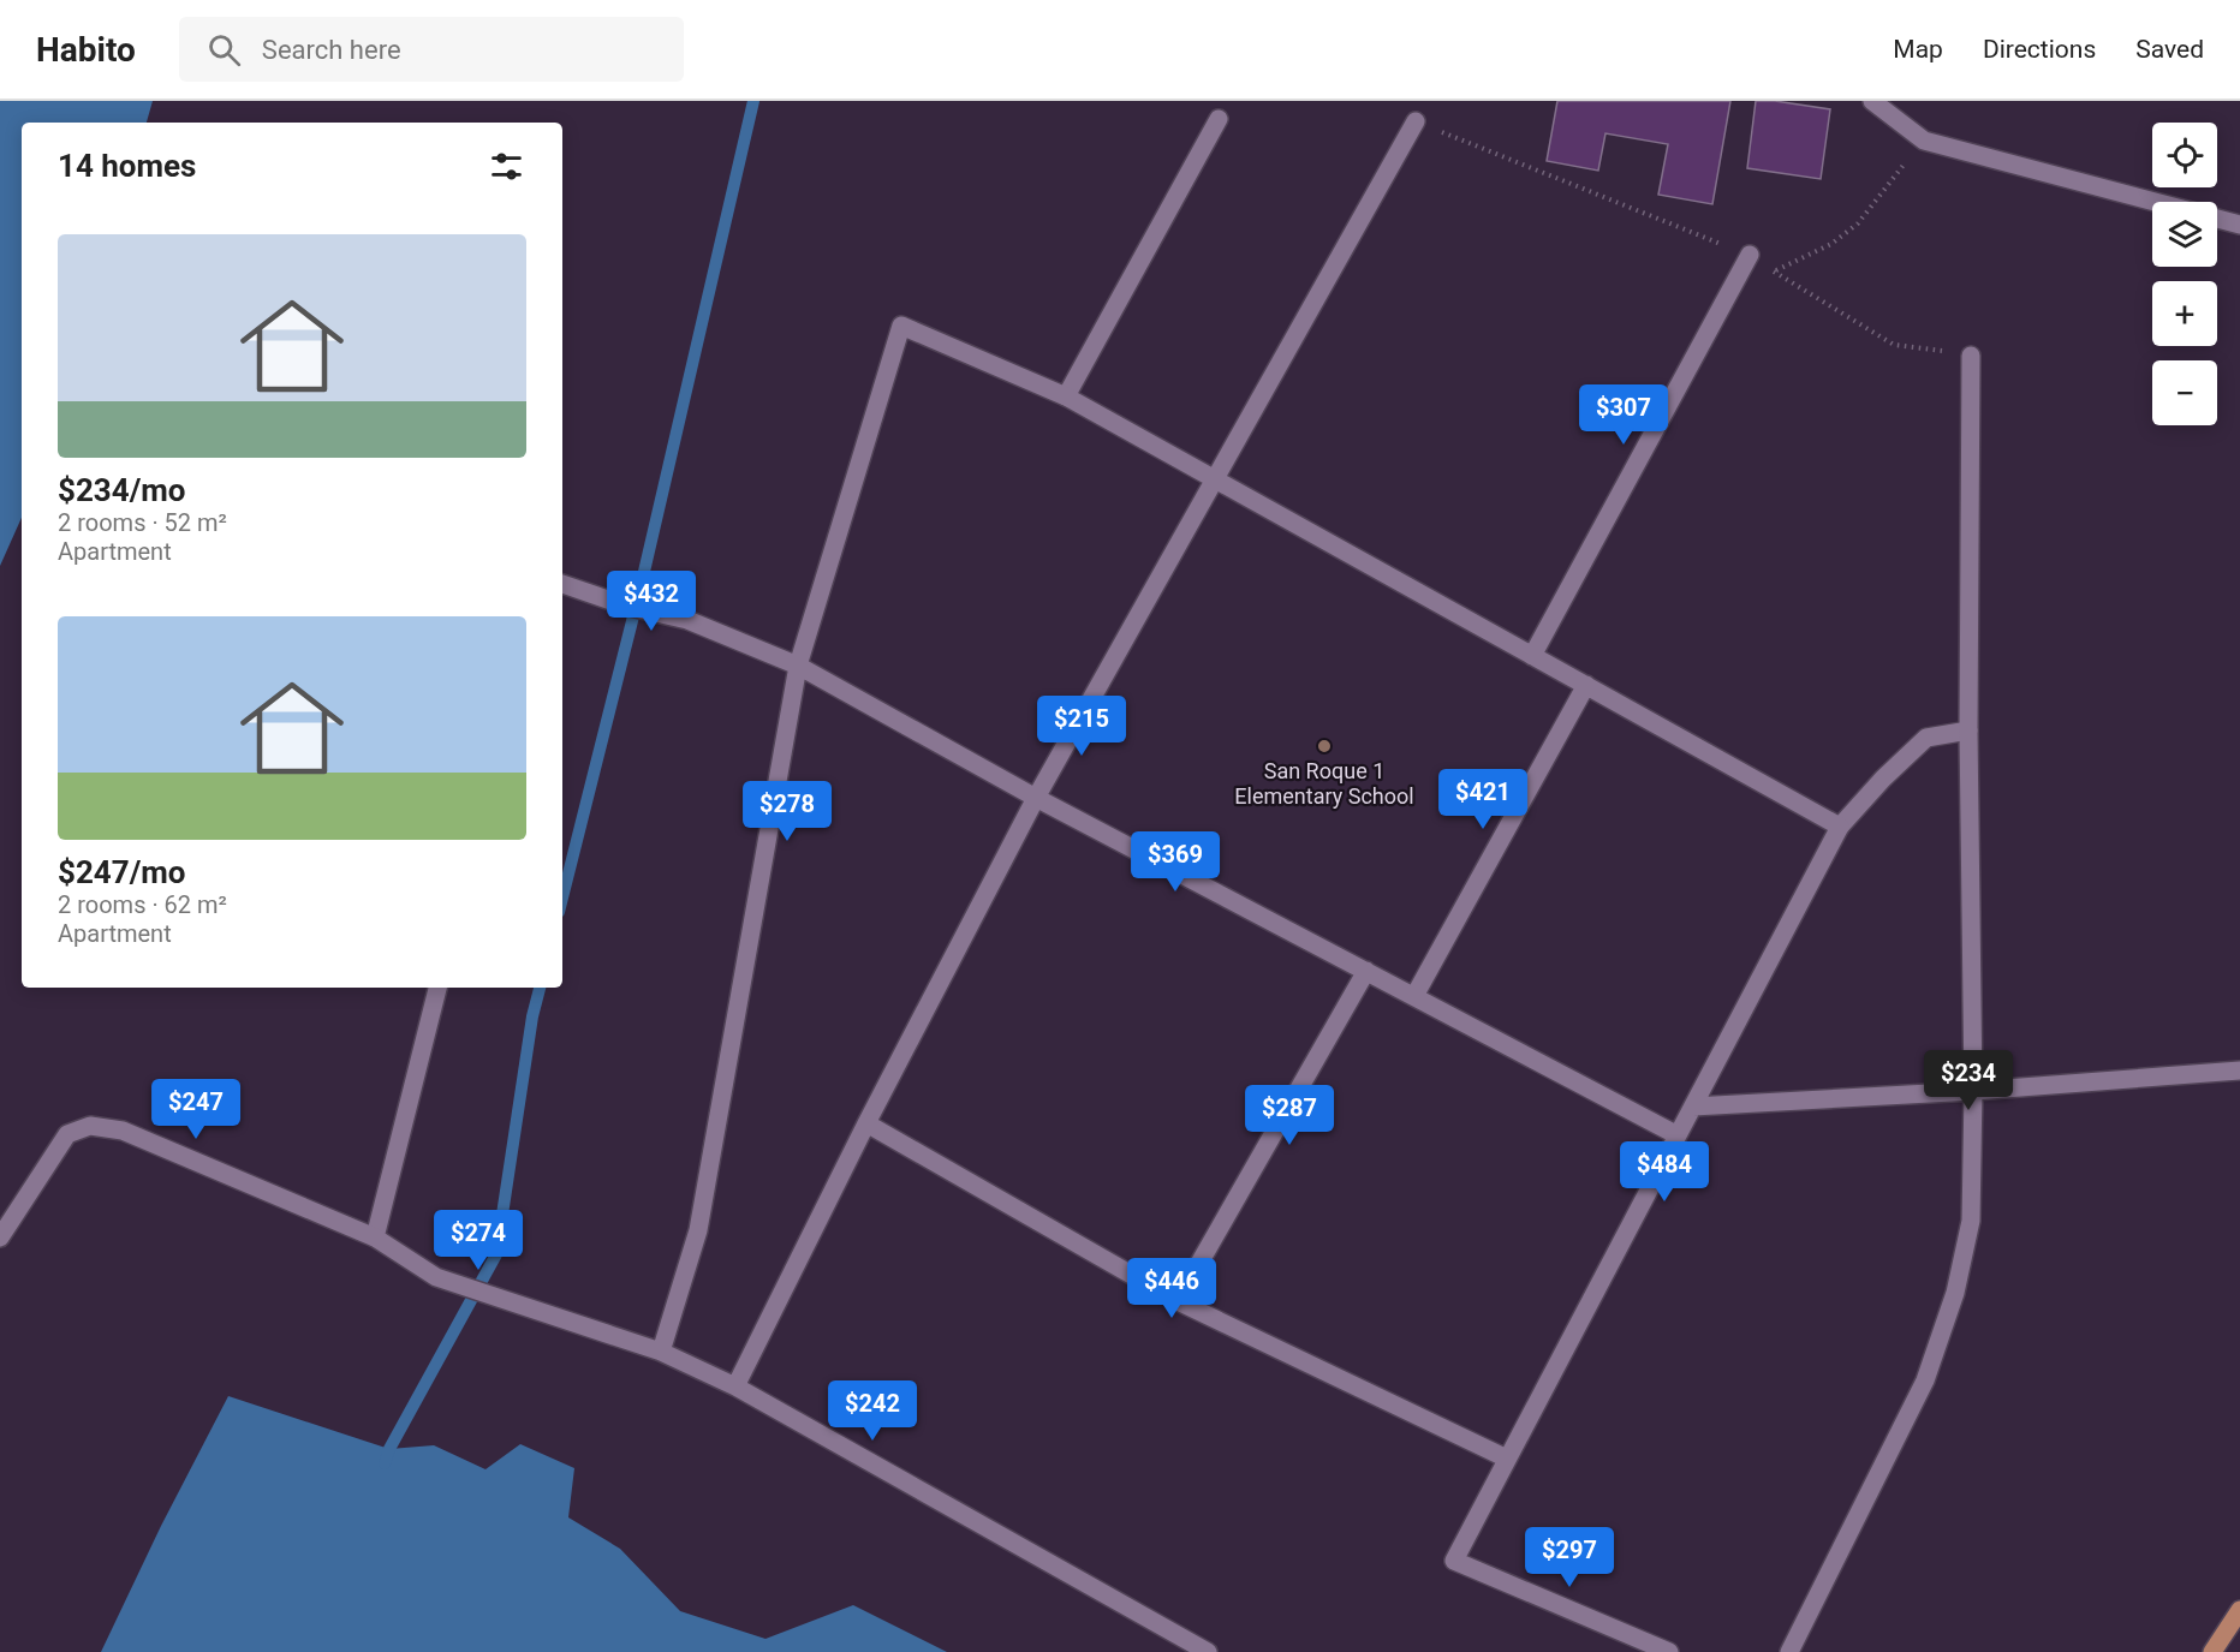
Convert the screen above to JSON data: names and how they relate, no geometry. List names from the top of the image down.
{
  "places": ["San Roque 1 Elementary School"],
  "page": {
    "header": "Habito",
    "search": "Search here",
    "nav": ["Map", "Directions", "Saved"],
    "map_buttons": ["+", "−"],
    "heading": "14 homes",
    "list": [
      {
        "name": "$234/mo",
        "note": "2 rooms · 52 m² · Apartment"
      },
      {
        "name": "$247/mo",
        "note": "2 rooms · 62 m² · Apartment"
      }
    ],
    "price": [
      "$307",
      "$432",
      "$215",
      "$421",
      "$278",
      "$369",
      "$234",
      "$247",
      "$287",
      "$484",
      "$274",
      "$446",
      "$242",
      "$297"
    ]
  }
}
